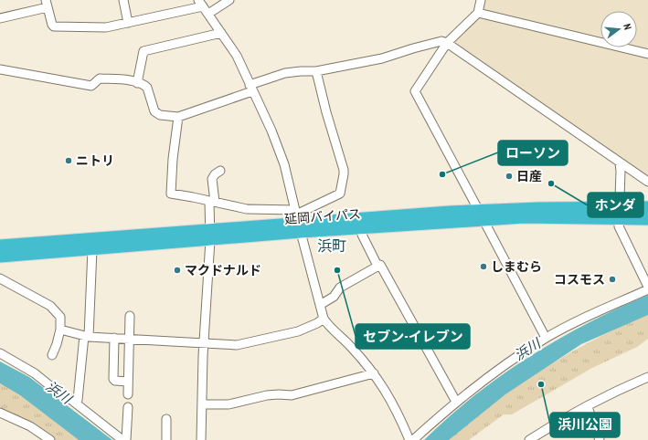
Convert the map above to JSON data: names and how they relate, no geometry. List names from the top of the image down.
{
  "streets": {
    "highway": ["延岡バイパス"]
  },
  "districts": ["浜町"],
  "water": ["浜川"],
  "places": [
    "ニトリ",
    "ローソン",
    "日産",
    "ホンダ",
    "しまむら",
    "マクドナルド",
    "セブン-イレブン",
    "コスモス",
    "浜川公園"
  ],
  "north": "right"
}
